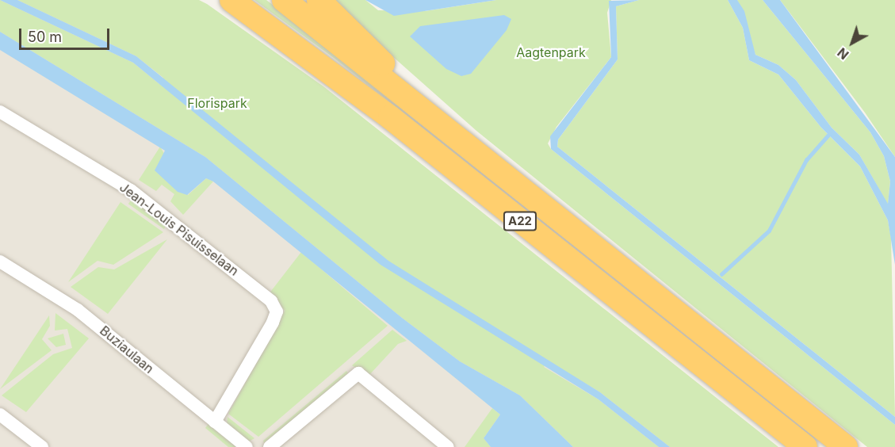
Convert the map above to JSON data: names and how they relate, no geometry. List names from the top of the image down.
{
  "streets": {
    "highway": ["A22"],
    "street": ["Jean-Louis Pisuisselaan", "Buziaulaan"]
  },
  "crossings": [
    ["Jean-Louis Pisuisselaan", "Buziaulaan"]
  ],
  "parks": ["Aagtenpark", "Florispark"],
  "scale_bar": "50 m",
  "north": "bottom left"
}
